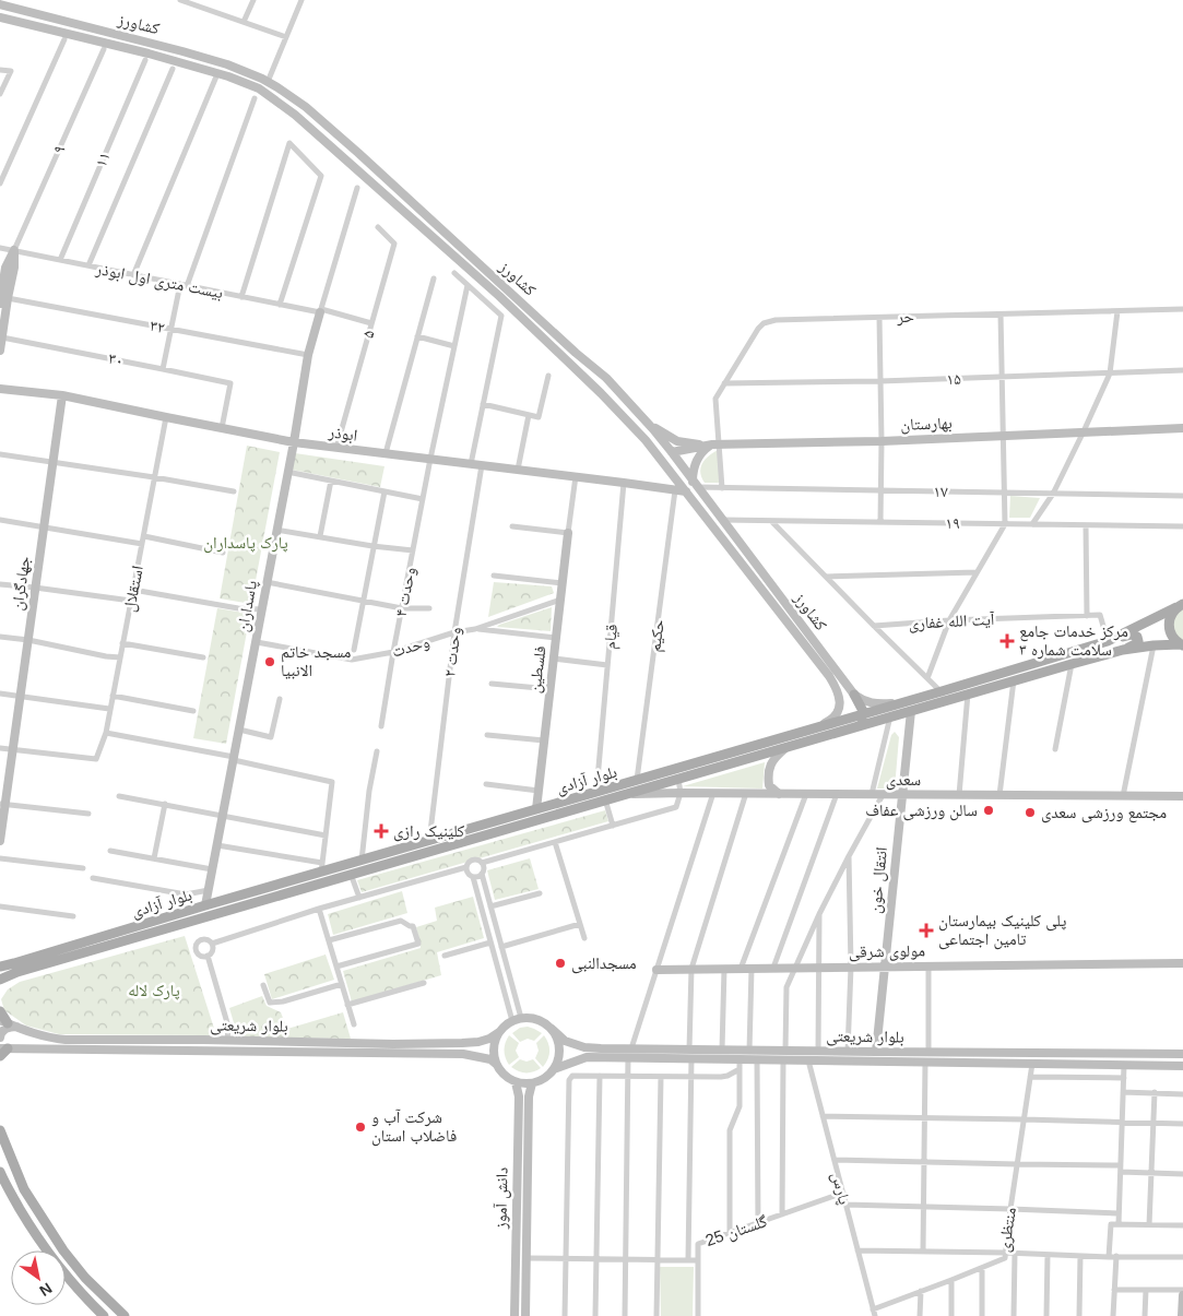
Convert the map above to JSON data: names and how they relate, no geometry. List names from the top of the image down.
{
  "streets": {
    "main road": [
      "کشاورز",
      "بهارستان",
      "ابوذر",
      "جهادگران",
      "پاسداران",
      "فلسطین",
      "بلوار آزادی",
      "سعدی",
      "انتقال خون",
      "مولوی شرقی",
      "بلوار شریعتی",
      "دانش آموز"
    ],
    "street": [
      "۹",
      "۱۱",
      "بیست متری اول ابوذر",
      "حر",
      "۳۲",
      "۵",
      "۳۰",
      "۱۵",
      "۱۷",
      "۱۹",
      "استقلال",
      "وحدت ۴",
      "آیت الله غفاری",
      "حکیم",
      "قیام",
      "وحدت",
      "وحدت ۲",
      "پارس",
      "منتظری",
      "گلستان 25"
    ]
  },
  "crossings": [
    ["کشاورز", "بهارستان"],
    ["کشاورز", "ابوذر"],
    ["کشاورز", "۱۷"],
    ["کشاورز", "۱۹"],
    ["کشاورز", "بلوار آزادی"],
    ["۹", "بیست متری اول ابوذر"],
    ["۱۱", "بیست متری اول ابوذر"],
    ["بیست متری اول ابوذر", "۵"],
    ["بیست متری اول ابوذر", "پاسداران"],
    ["حر", "۱۵"],
    ["حر", "بهارستان"],
    ["حر", "۱۷"],
    ["۳۲", "پاسداران"],
    ["۵", "ابوذر"],
    ["۳۰", "ابوذر"],
    ["ابوذر", "جهادگران"],
    ["ابوذر", "استقلال"],
    ["ابوذر", "وحدت ۴"],
    ["ابوذر", "پاسداران"],
    ["ابوذر", "حکیم"],
    ["ابوذر", "قیام"],
    ["ابوذر", "وحدت ۲"],
    ["جهادگران", "استقلال"],
    ["وحدت ۴", "وحدت"],
    ["پاسداران", "وحدت"],
    ["پاسداران", "بلوار آزادی"],
    ["حکیم", "بلوار آزادی"],
    ["قیام", "بلوار آزادی"],
    ["وحدت", "وحدت ۲"],
    ["وحدت", "فلسطین"],
    ["وحدت ۲", "بلوار آزادی"],
    ["فلسطین", "بلوار آزادی"],
    ["بلوار آزادی", "سعدی"],
    ["بلوار آزادی", "انتقال خون"],
    ["سعدی", "انتقال خون"],
    ["انتقال خون", "مولوی شرقی"],
    ["انتقال خون", "بلوار شریعتی"],
    ["بلوار شریعتی", "پارس"],
    ["بلوار شریعتی", "دانش آموز"],
    ["بلوار شریعتی", "منتظری"],
    ["پارس", "منتظری"],
    ["پارس", "گلستان 25"]
  ],
  "parks": ["پارک پاسداران", "پارک لاله"],
  "places": {
    "health": ["مرکز خدمات جامع سلامت شماره ۳", "کلینیک رازی", "پلی کلینیک بیمارستان تامین اجتماعی"],
    "other": [
      "مسجد خاتم الانبیا",
      "سالن ورزشی عفاف",
      "مجتمع ورزشی سعدی",
      "مسجدالنبی",
      "شرکت آب و فاضلاب استان"
    ]
  },
  "north": "bottom right"
}
